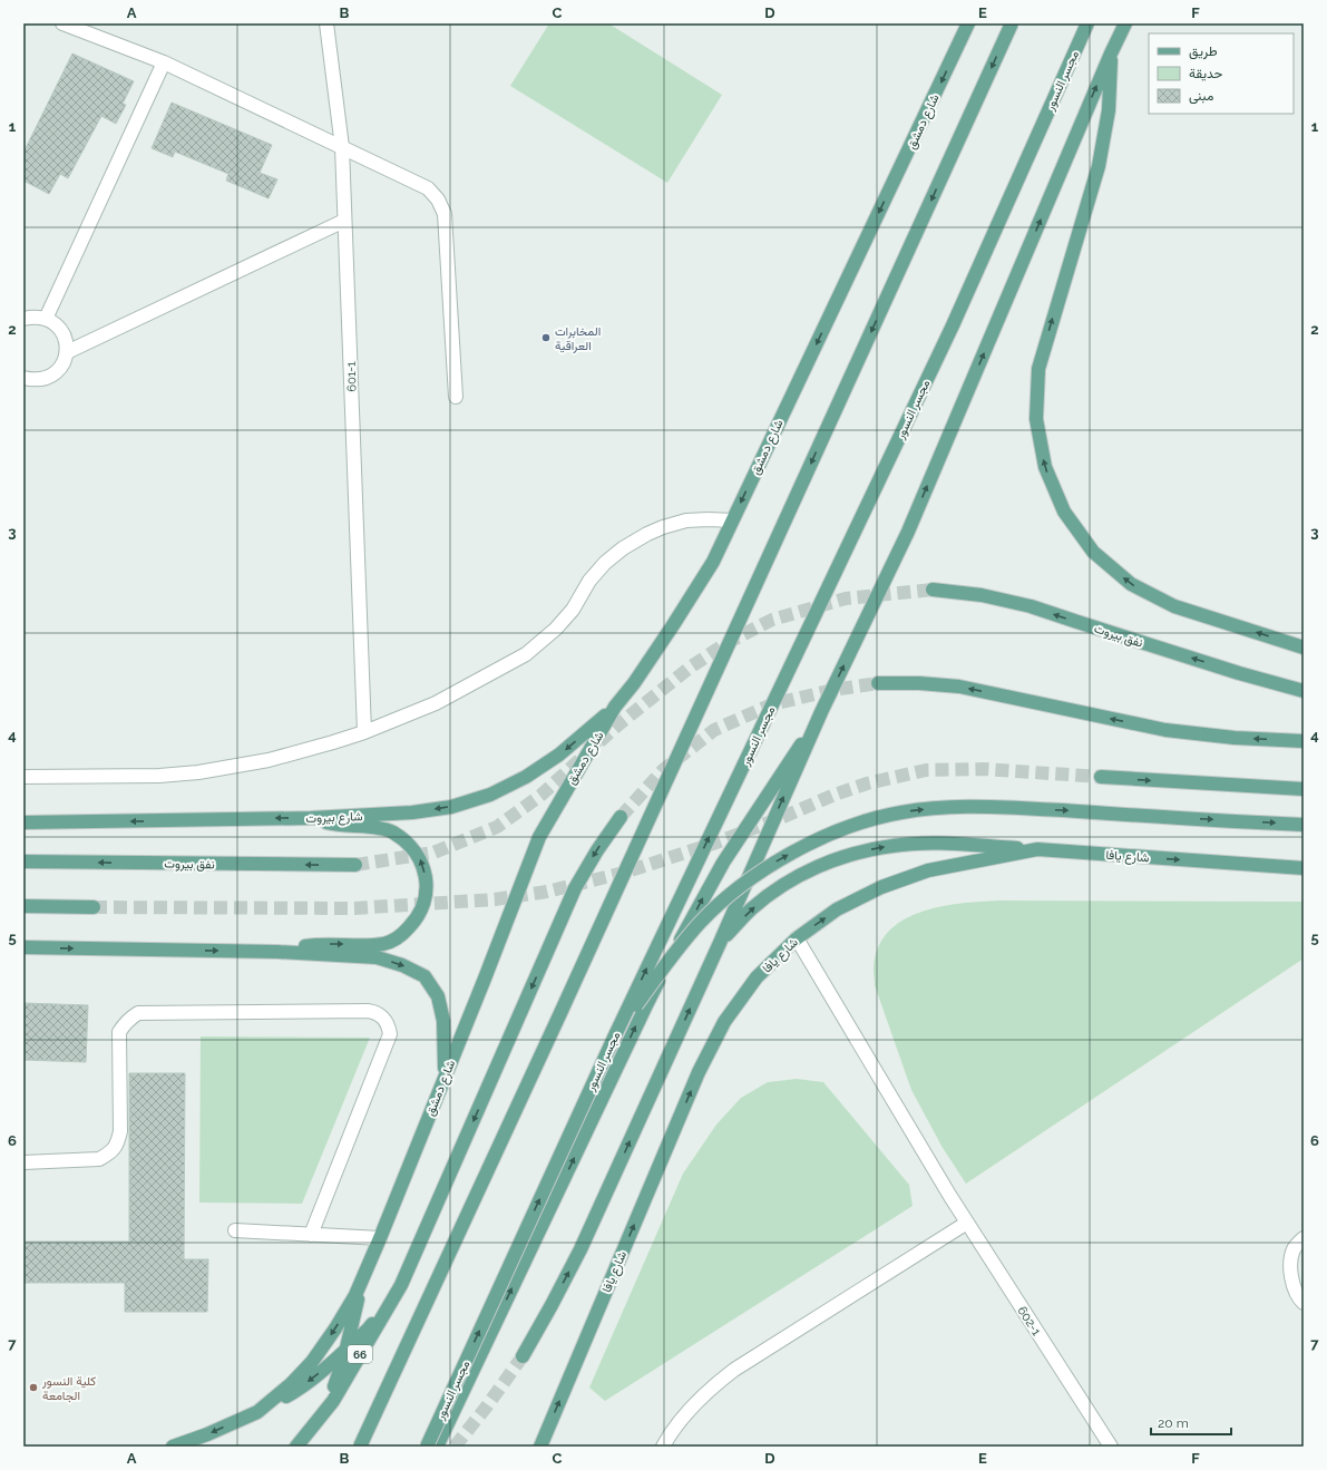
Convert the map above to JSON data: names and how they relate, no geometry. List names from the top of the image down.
{
  "streets": {
    "main road": [
      "مجسر النسور",
      "شارع دمشق",
      "نفق بيروت",
      "شارع بيروت",
      "شارع يافا",
      "66"
    ],
    "street": ["601-1", "602-1"]
  },
  "crossings": [
    ["شارع دمشق", "شارع بيروت"],
    ["شارع يافا", "602-1"]
  ],
  "one_way": ["شارع بيروت"],
  "places": ["المخابرات العراقية", "كلية النسور الجامعة"],
  "legend": ["طريق", "حديقة", "مبنى"],
  "scale_bar": "20 m",
  "grid": {
    "columns": [
      "A",
      "B",
      "C",
      "D",
      "E",
      "F"
    ],
    "rows": [
      "1",
      "2",
      "3",
      "4",
      "5",
      "6",
      "7"
    ]
  }
}
